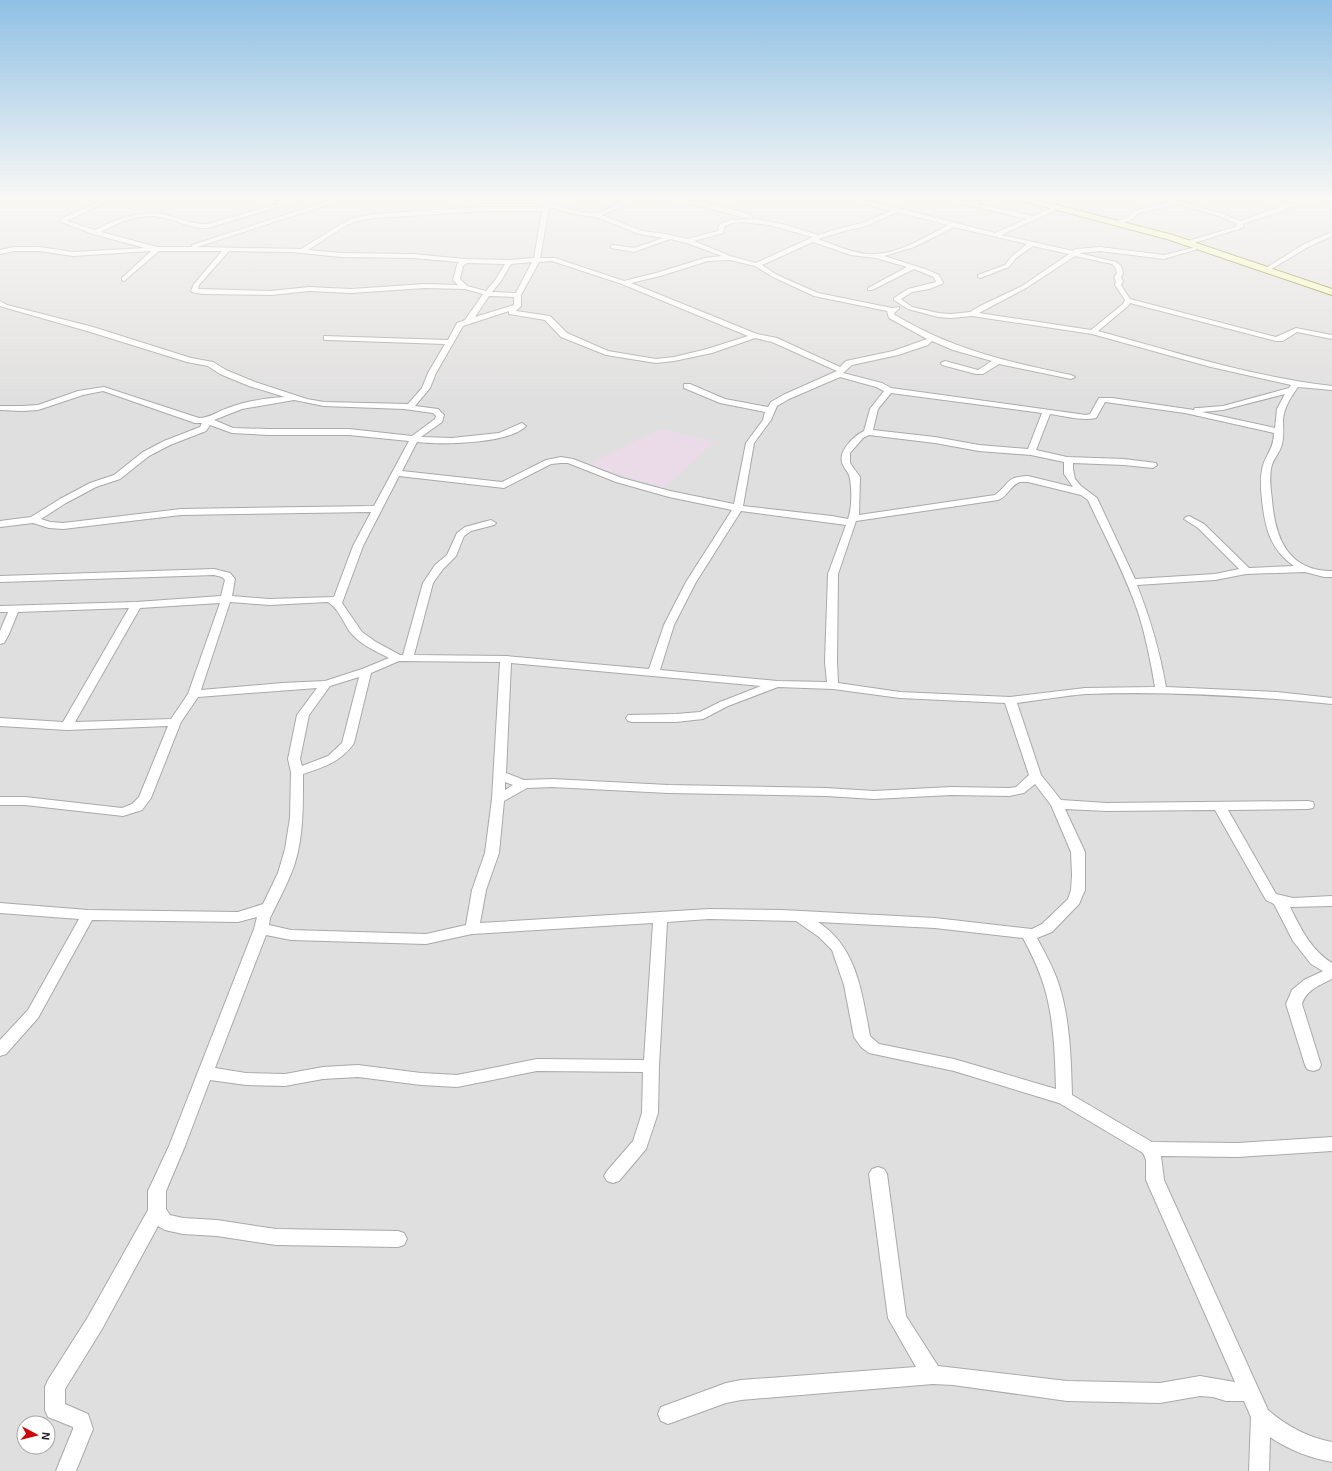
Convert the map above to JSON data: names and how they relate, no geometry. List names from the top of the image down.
{
  "north": "right"
}
